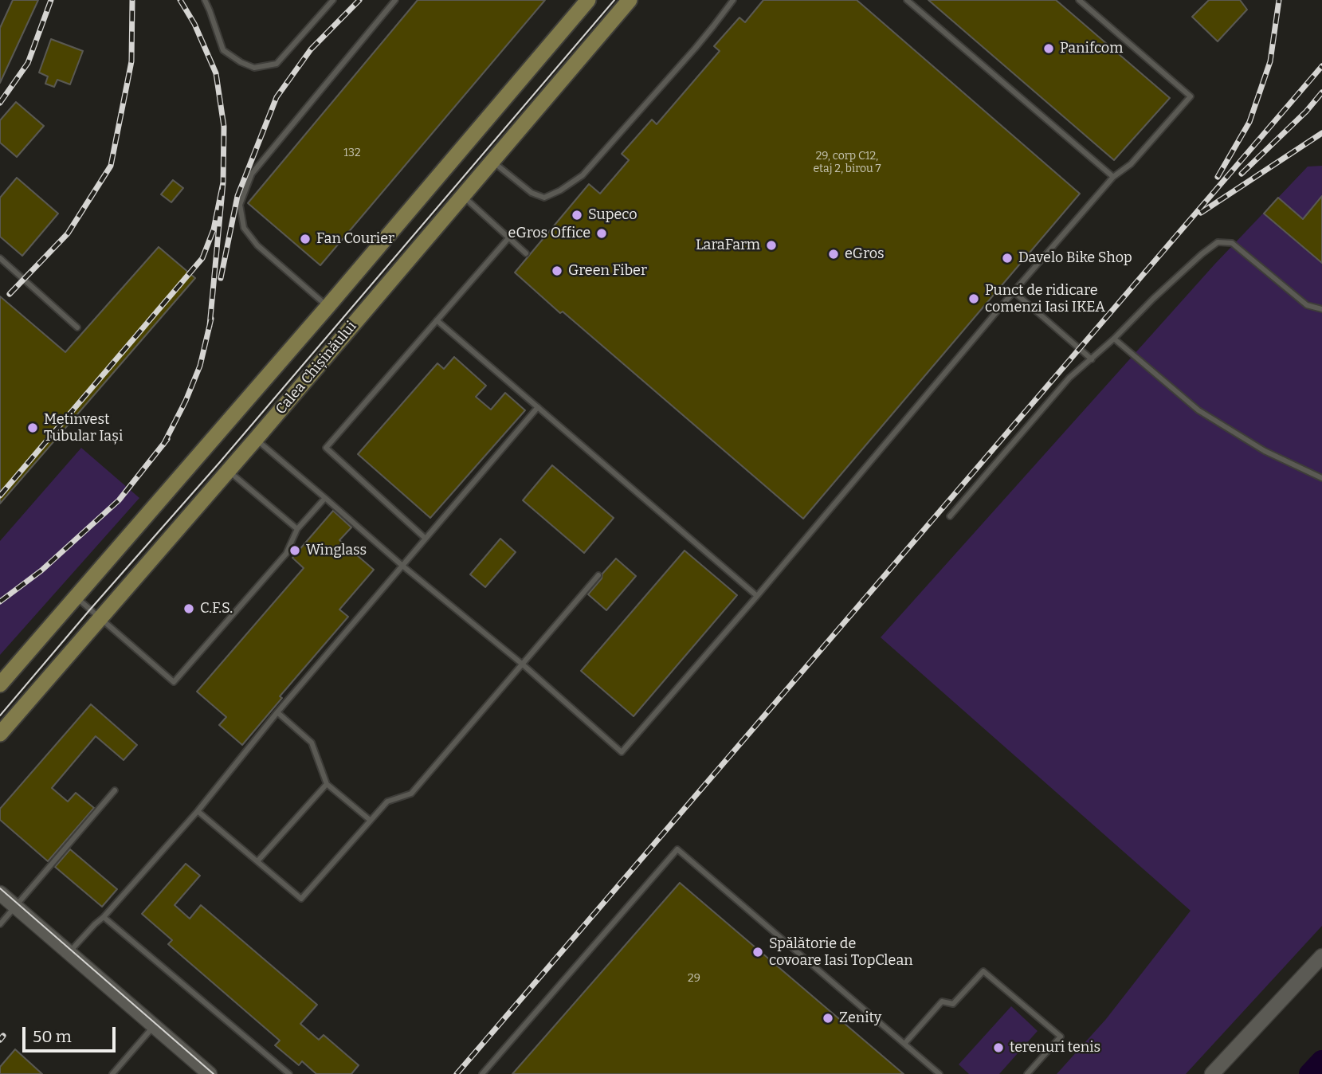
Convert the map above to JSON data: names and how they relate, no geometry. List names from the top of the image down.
{
  "streets": {
    "main road": ["Calea Chișinăului"]
  },
  "places": [
    "Panifcom",
    "Supeco",
    "eGros Office",
    "Fan Courier",
    "LaraFarm",
    "eGros",
    "Davelo Bike Shop",
    "Green Fiber",
    "Punct de ridicare comenzi Iasi IKEA",
    "Metinvest Tubular Iași",
    "Winglass",
    "C.F.S.",
    "Spălătorie de covoare Iasi TopClean",
    "Zenity",
    "terenuri tenis"
  ],
  "house_numbers": ["132", "29, corp C12, etaj 2, birou 7", "29"],
  "scale_bar": "50 m"
}
